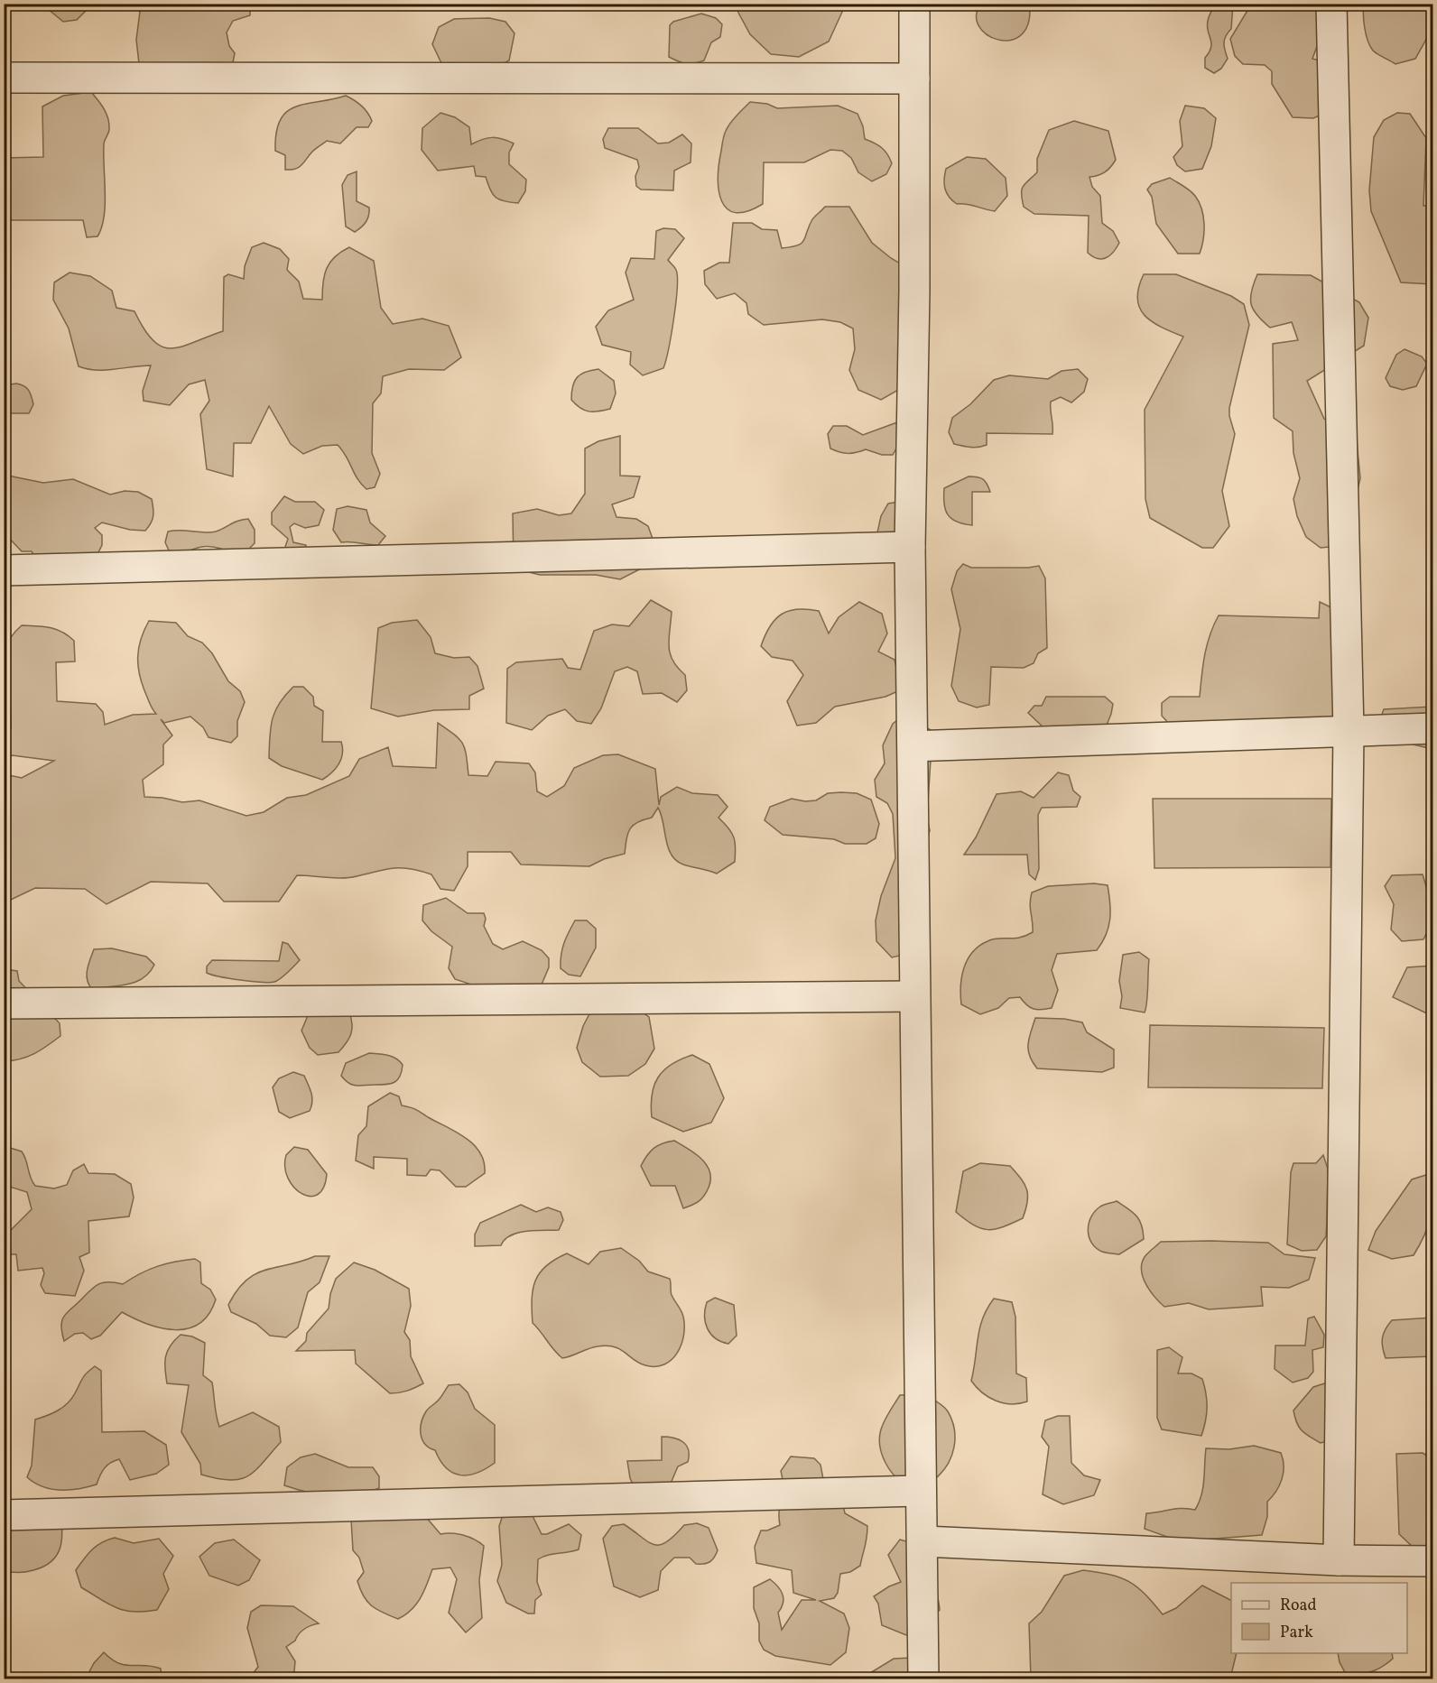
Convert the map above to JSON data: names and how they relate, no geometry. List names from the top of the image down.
{
  "legend": ["Road", "Park"]
}
